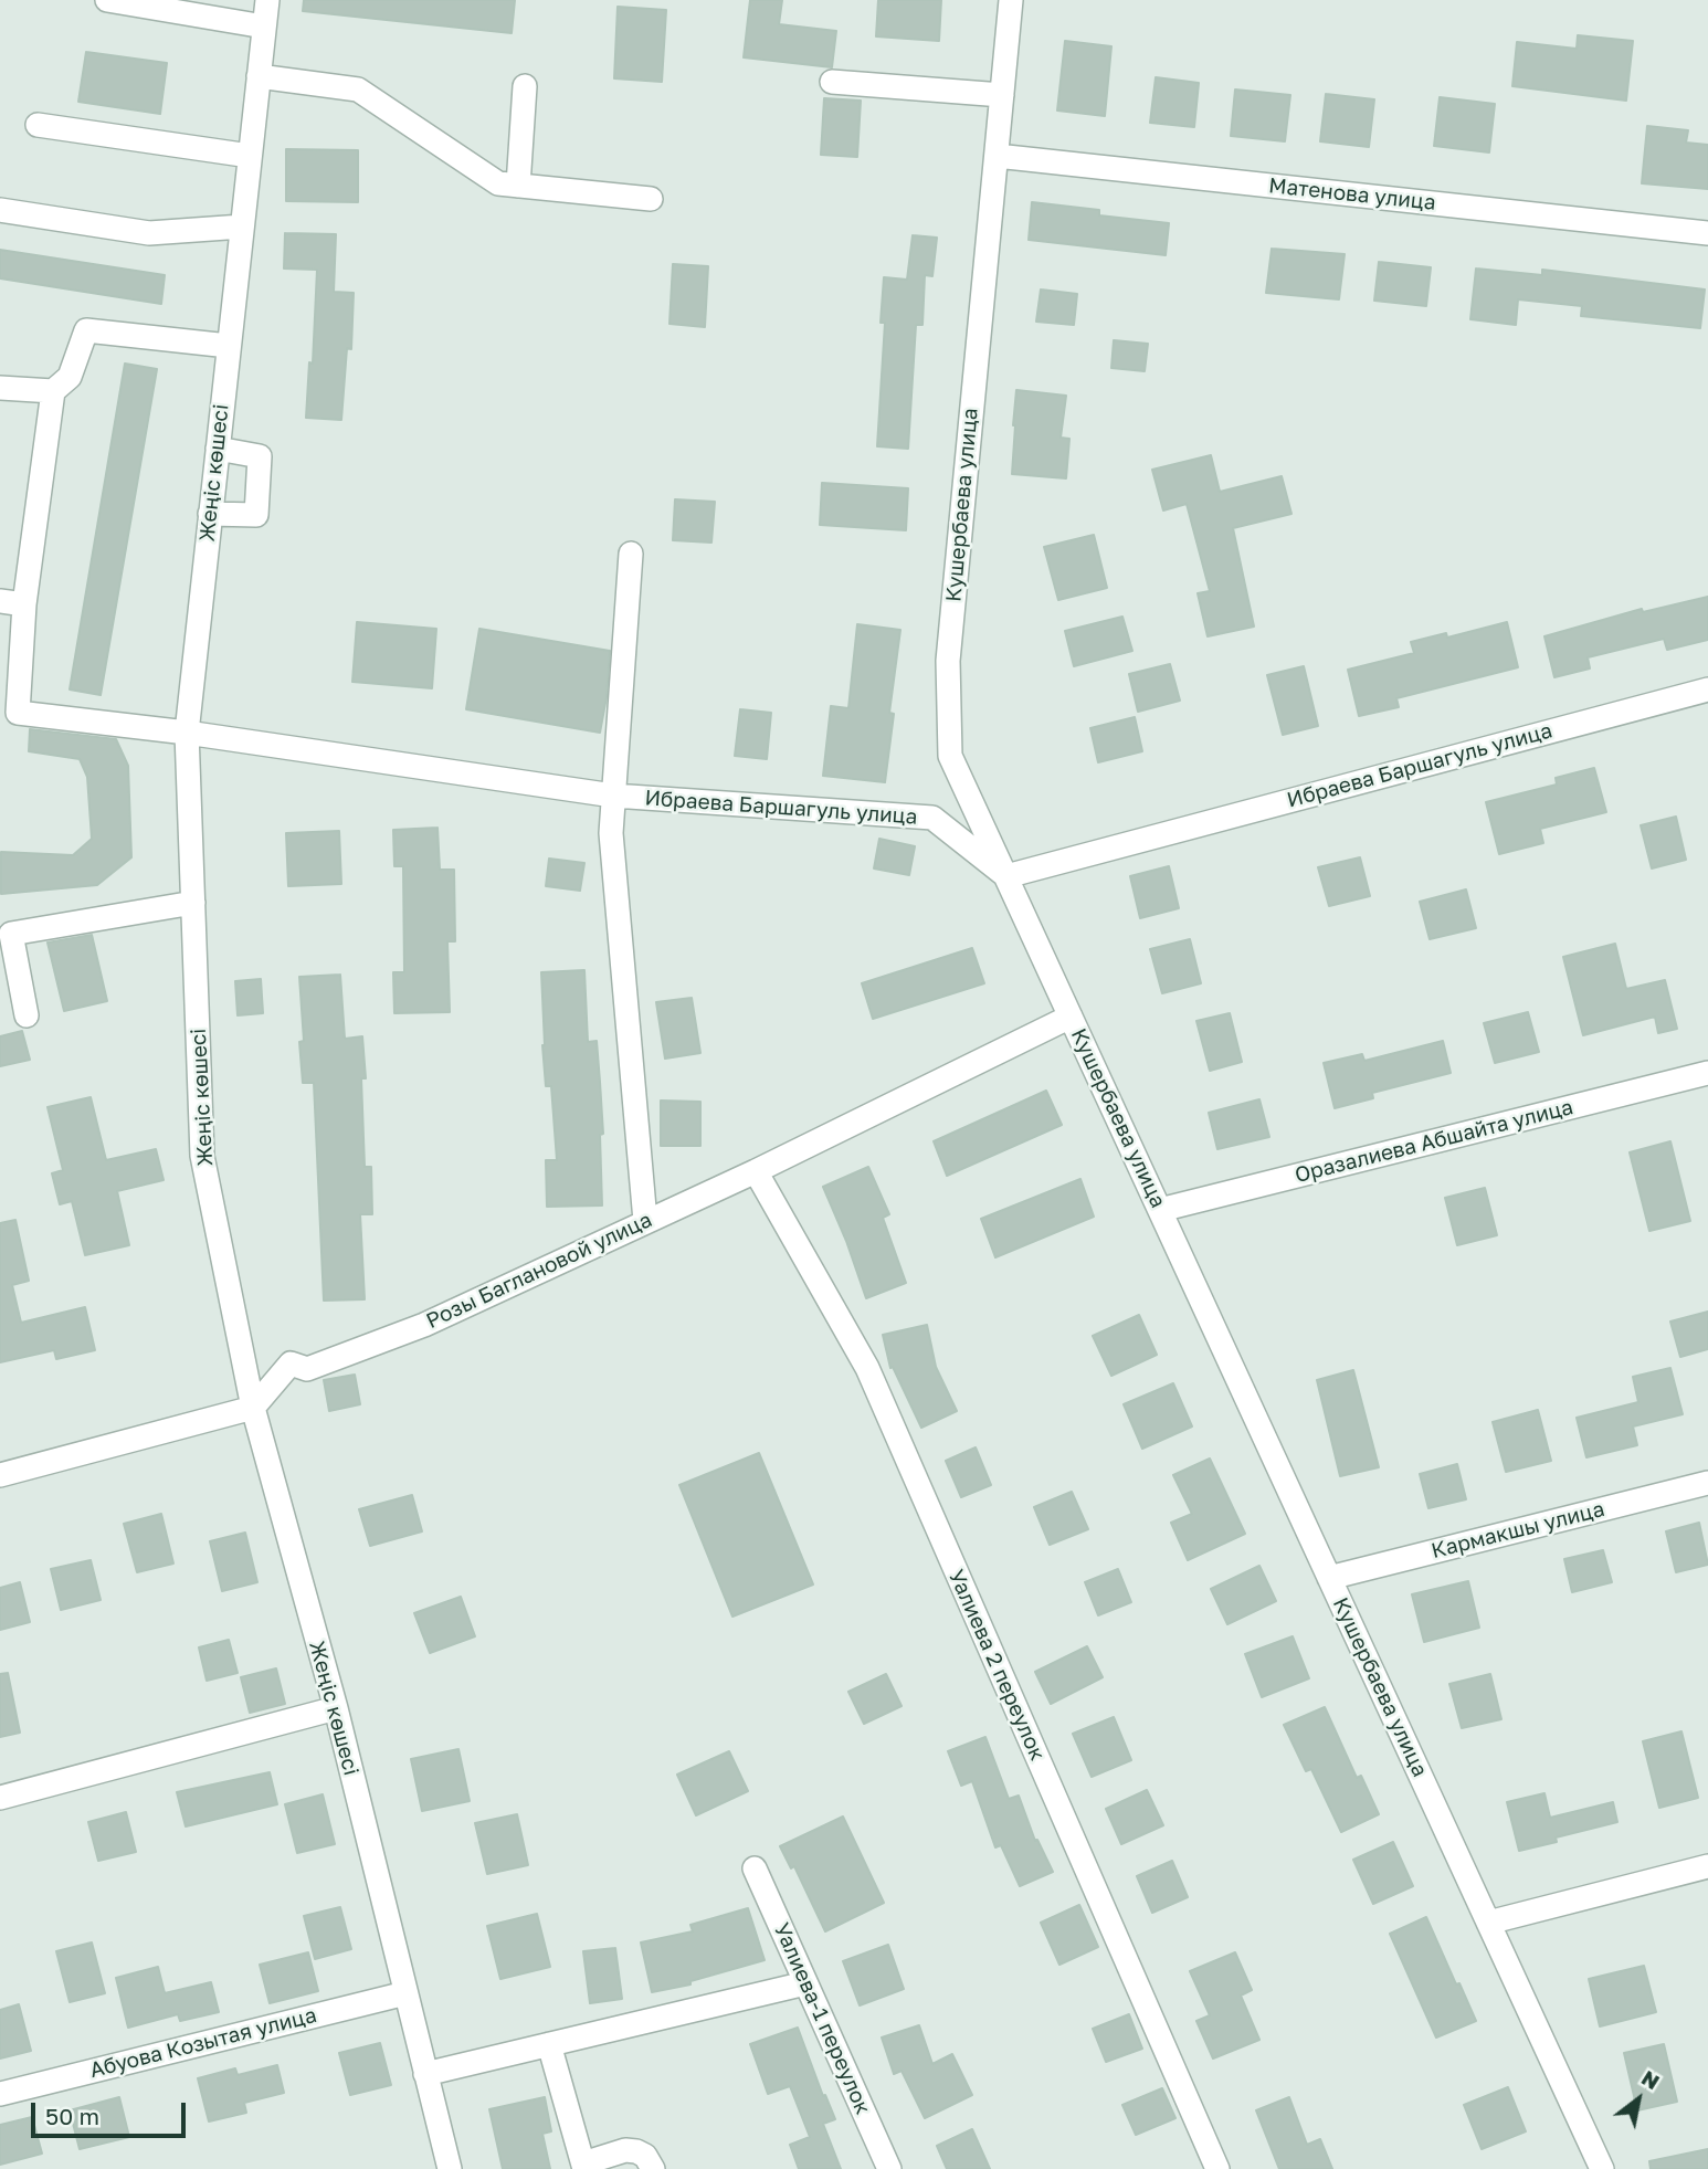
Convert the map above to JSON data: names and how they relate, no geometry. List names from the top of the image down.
{
  "streets": {
    "street": [
      "Матенова улица",
      "Жеңіс көшесі",
      "Кушербаева улица",
      "Ибраева Баршагуль улица",
      "Оразалиева Абшайта улица",
      "Розы Баглановой улица",
      "Кармакшы улица",
      "Уалиева 2 переулок",
      "Уалиева-1 переулок",
      "Абуова Козытая улица"
    ]
  },
  "crossings": [
    ["Матенова улица", "Кушербаева улица"],
    ["Жеңіс көшесі", "Ибраева Баршагуль улица"],
    ["Жеңіс көшесі", "Розы Баглановой улица"],
    ["Жеңіс көшесі", "Абуова Козытая улица"],
    ["Кушербаева улица", "Ибраева Баршагуль улица"],
    ["Кушербаева улица", "Оразалиева Абшайта улица"],
    ["Кушербаева улица", "Розы Баглановой улица"],
    ["Кушербаева улица", "Кармакшы улица"],
    ["Розы Баглановой улица", "Уалиева 2 переулок"]
  ],
  "scale_bar": "50 m",
  "north": "top right"
}
